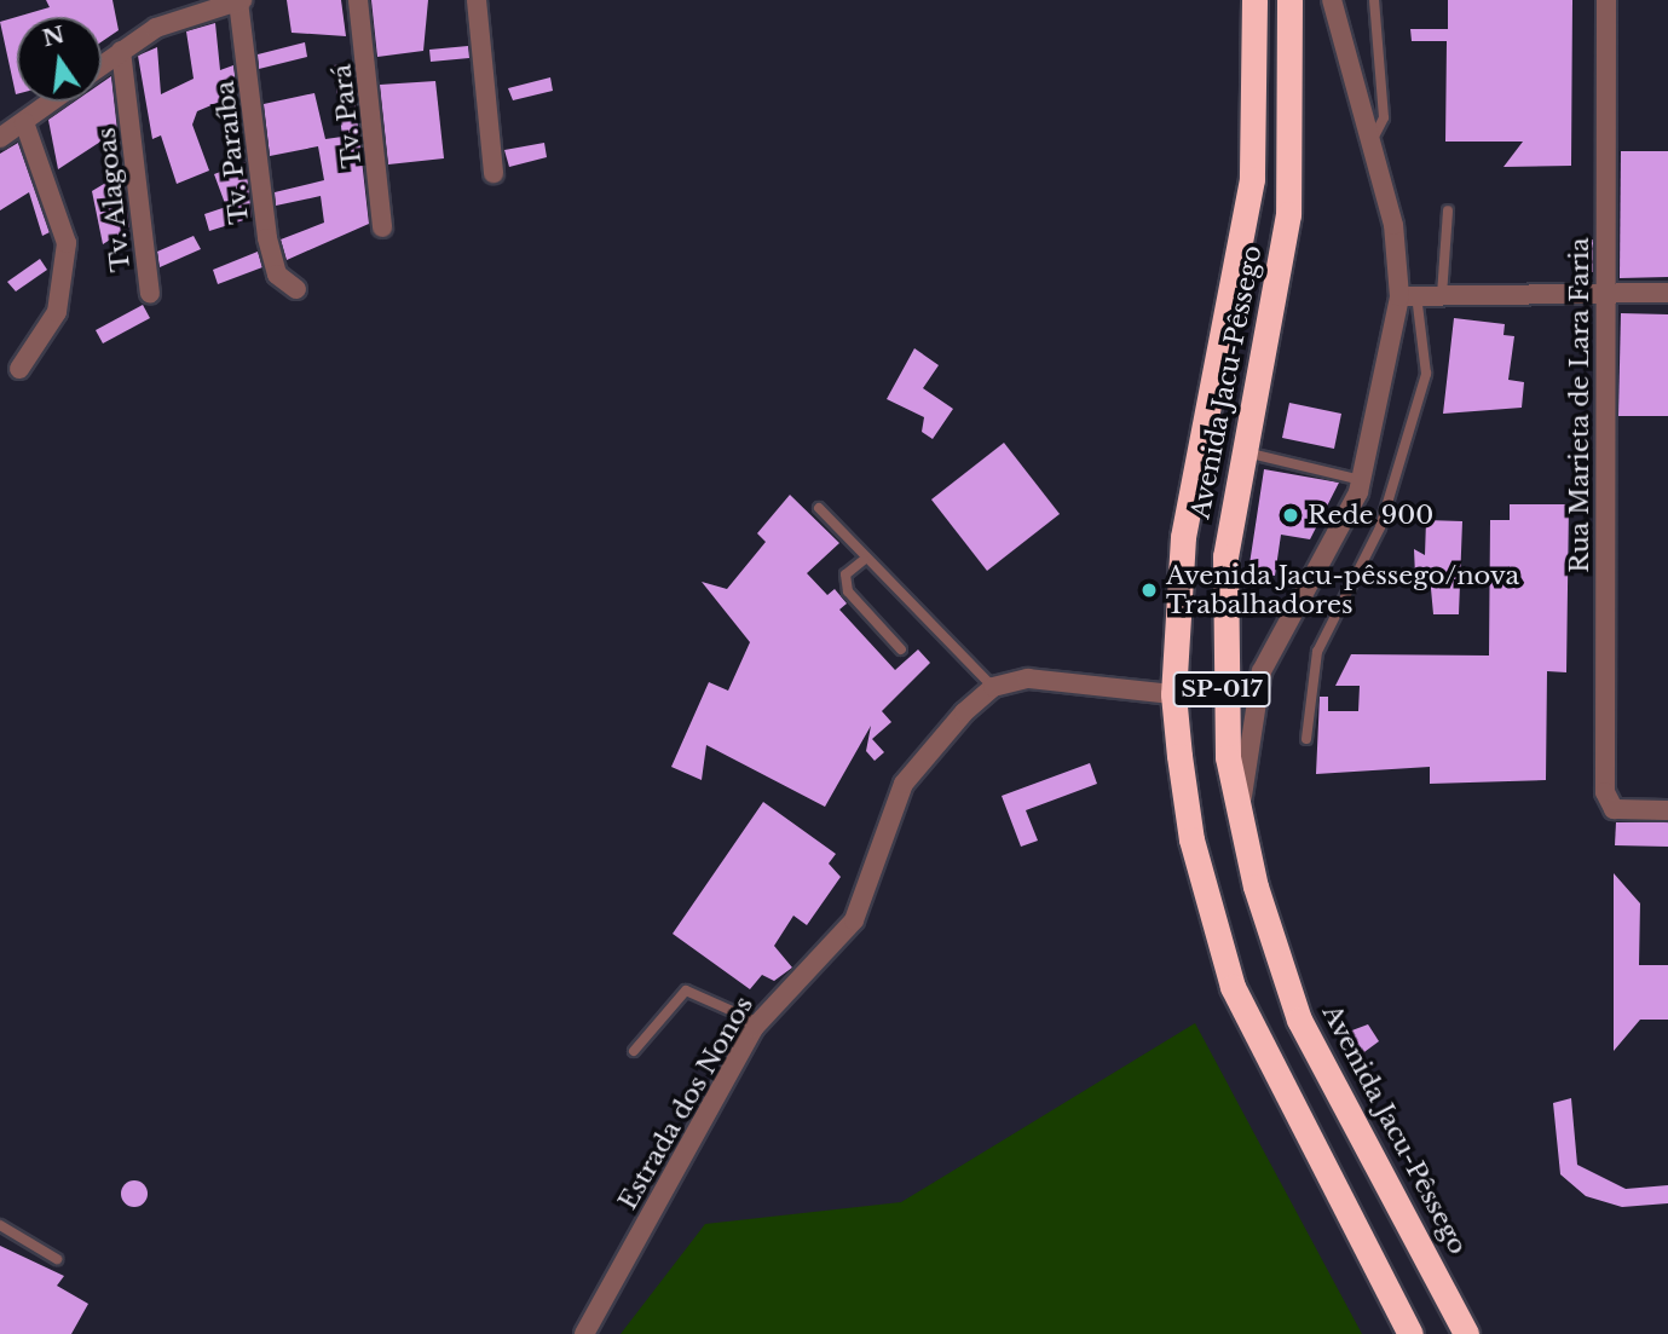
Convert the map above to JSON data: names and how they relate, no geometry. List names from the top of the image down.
{
  "streets": {
    "highway": ["Avenida Jacu-Pêssego", "SP-017"],
    "street": [
      "Tv. Pará",
      "Tv. Paraíba",
      "Tv. Alagoas",
      "Rua Marieta de Lara Faria",
      "Estrada dos Nonos"
    ]
  },
  "places": ["Rede 900", "Avenida Jacu-pêssego/nova Trabalhadores"],
  "north": "top"
}
